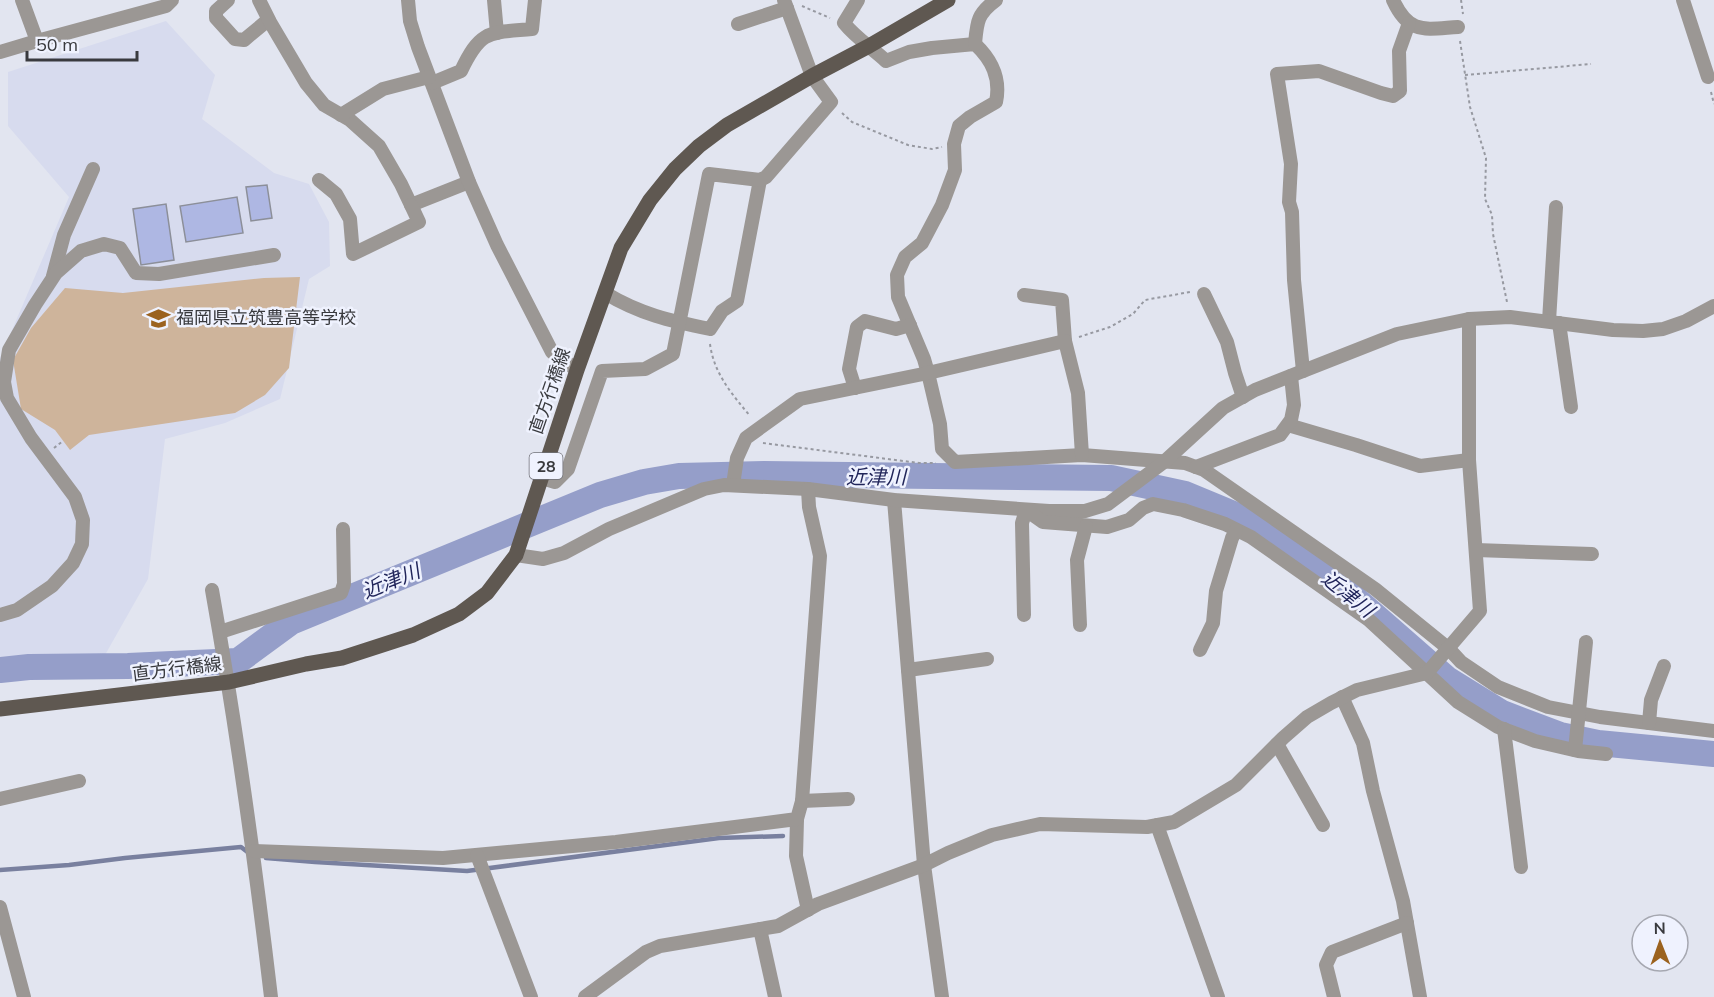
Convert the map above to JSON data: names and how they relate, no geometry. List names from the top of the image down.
{
  "streets": {
    "main road": ["直方行橋線", "28"]
  },
  "water": ["近津川"],
  "places": {
    "school or university": ["福岡県立筑豊高等学校"]
  },
  "scale_bar": "50 m",
  "north": "top"
}
